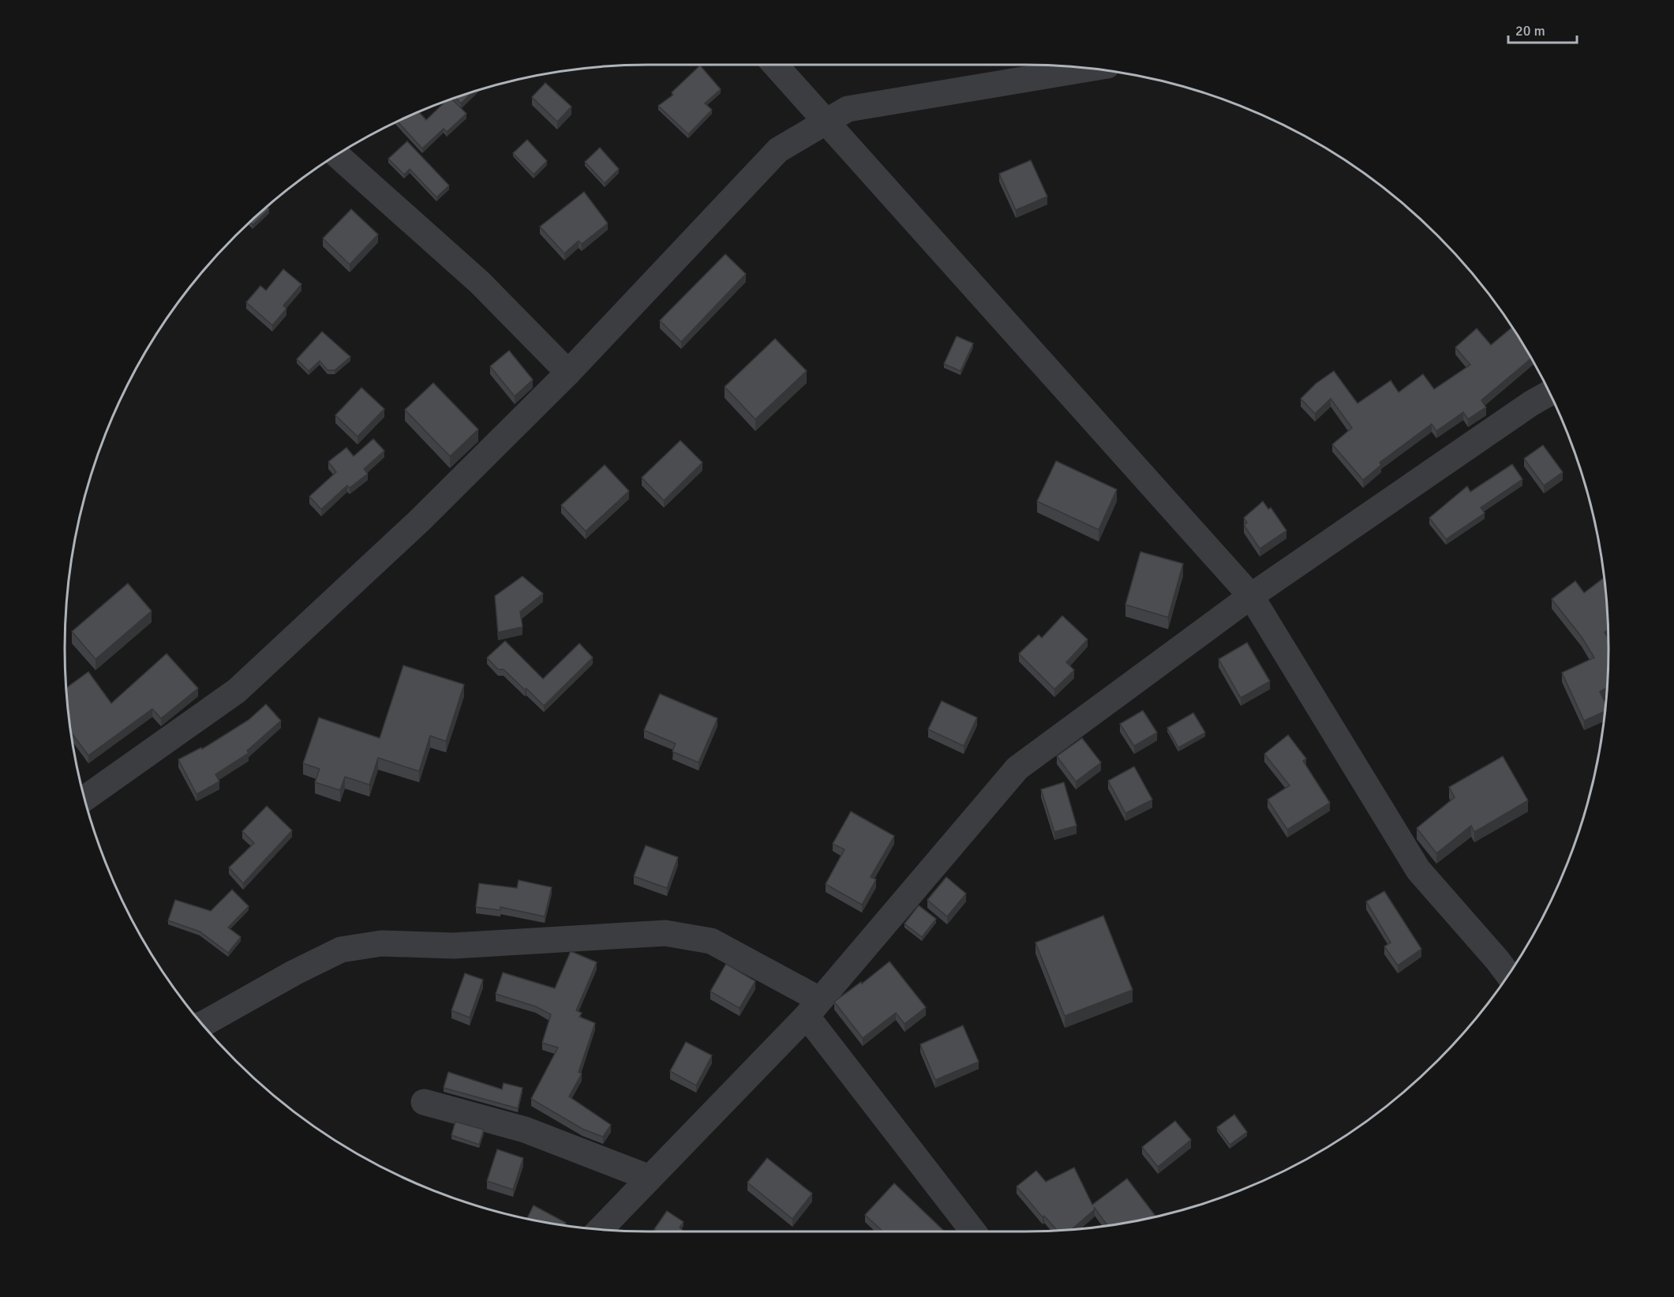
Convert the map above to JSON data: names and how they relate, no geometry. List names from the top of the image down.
{
  "scale_bar": "20 m"
}
